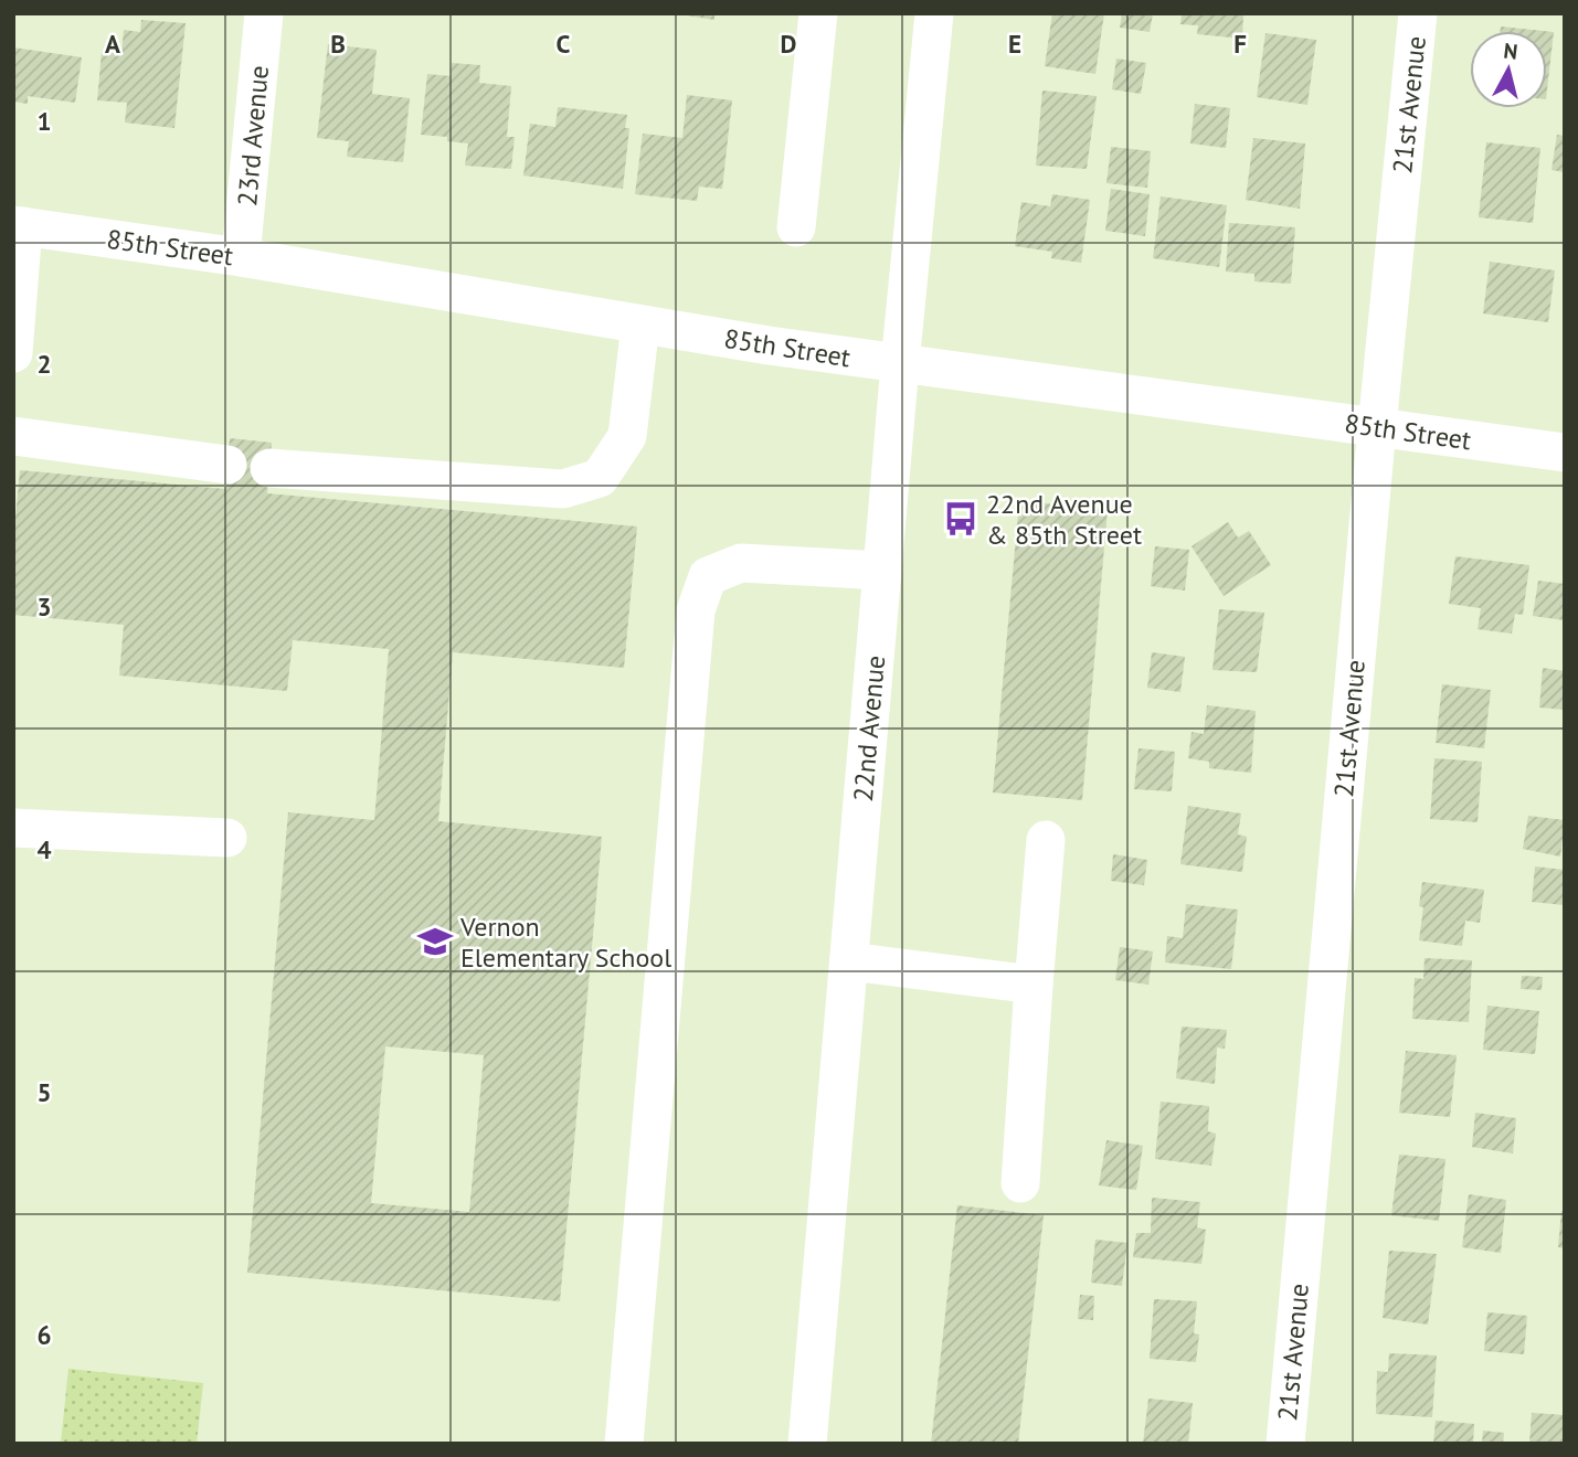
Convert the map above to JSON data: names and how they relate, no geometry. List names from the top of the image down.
{
  "streets": {
    "street": [
      "21st Avenue",
      "23rd Avenue",
      "85th Street",
      "22nd Avenue"
    ]
  },
  "crossings": [
    ["21st Avenue", "85th Street"],
    ["23rd Avenue", "85th Street"],
    ["85th Street", "22nd Avenue"]
  ],
  "places": {
    "bus stop": ["22nd Avenue & 85th Street"],
    "school or university": ["Vernon Elementary School"]
  },
  "north": "top",
  "grid": {
    "columns": [
      "A",
      "B",
      "C",
      "D",
      "E",
      "F"
    ],
    "rows": [
      "1",
      "2",
      "3",
      "4",
      "5",
      "6"
    ]
  }
}
